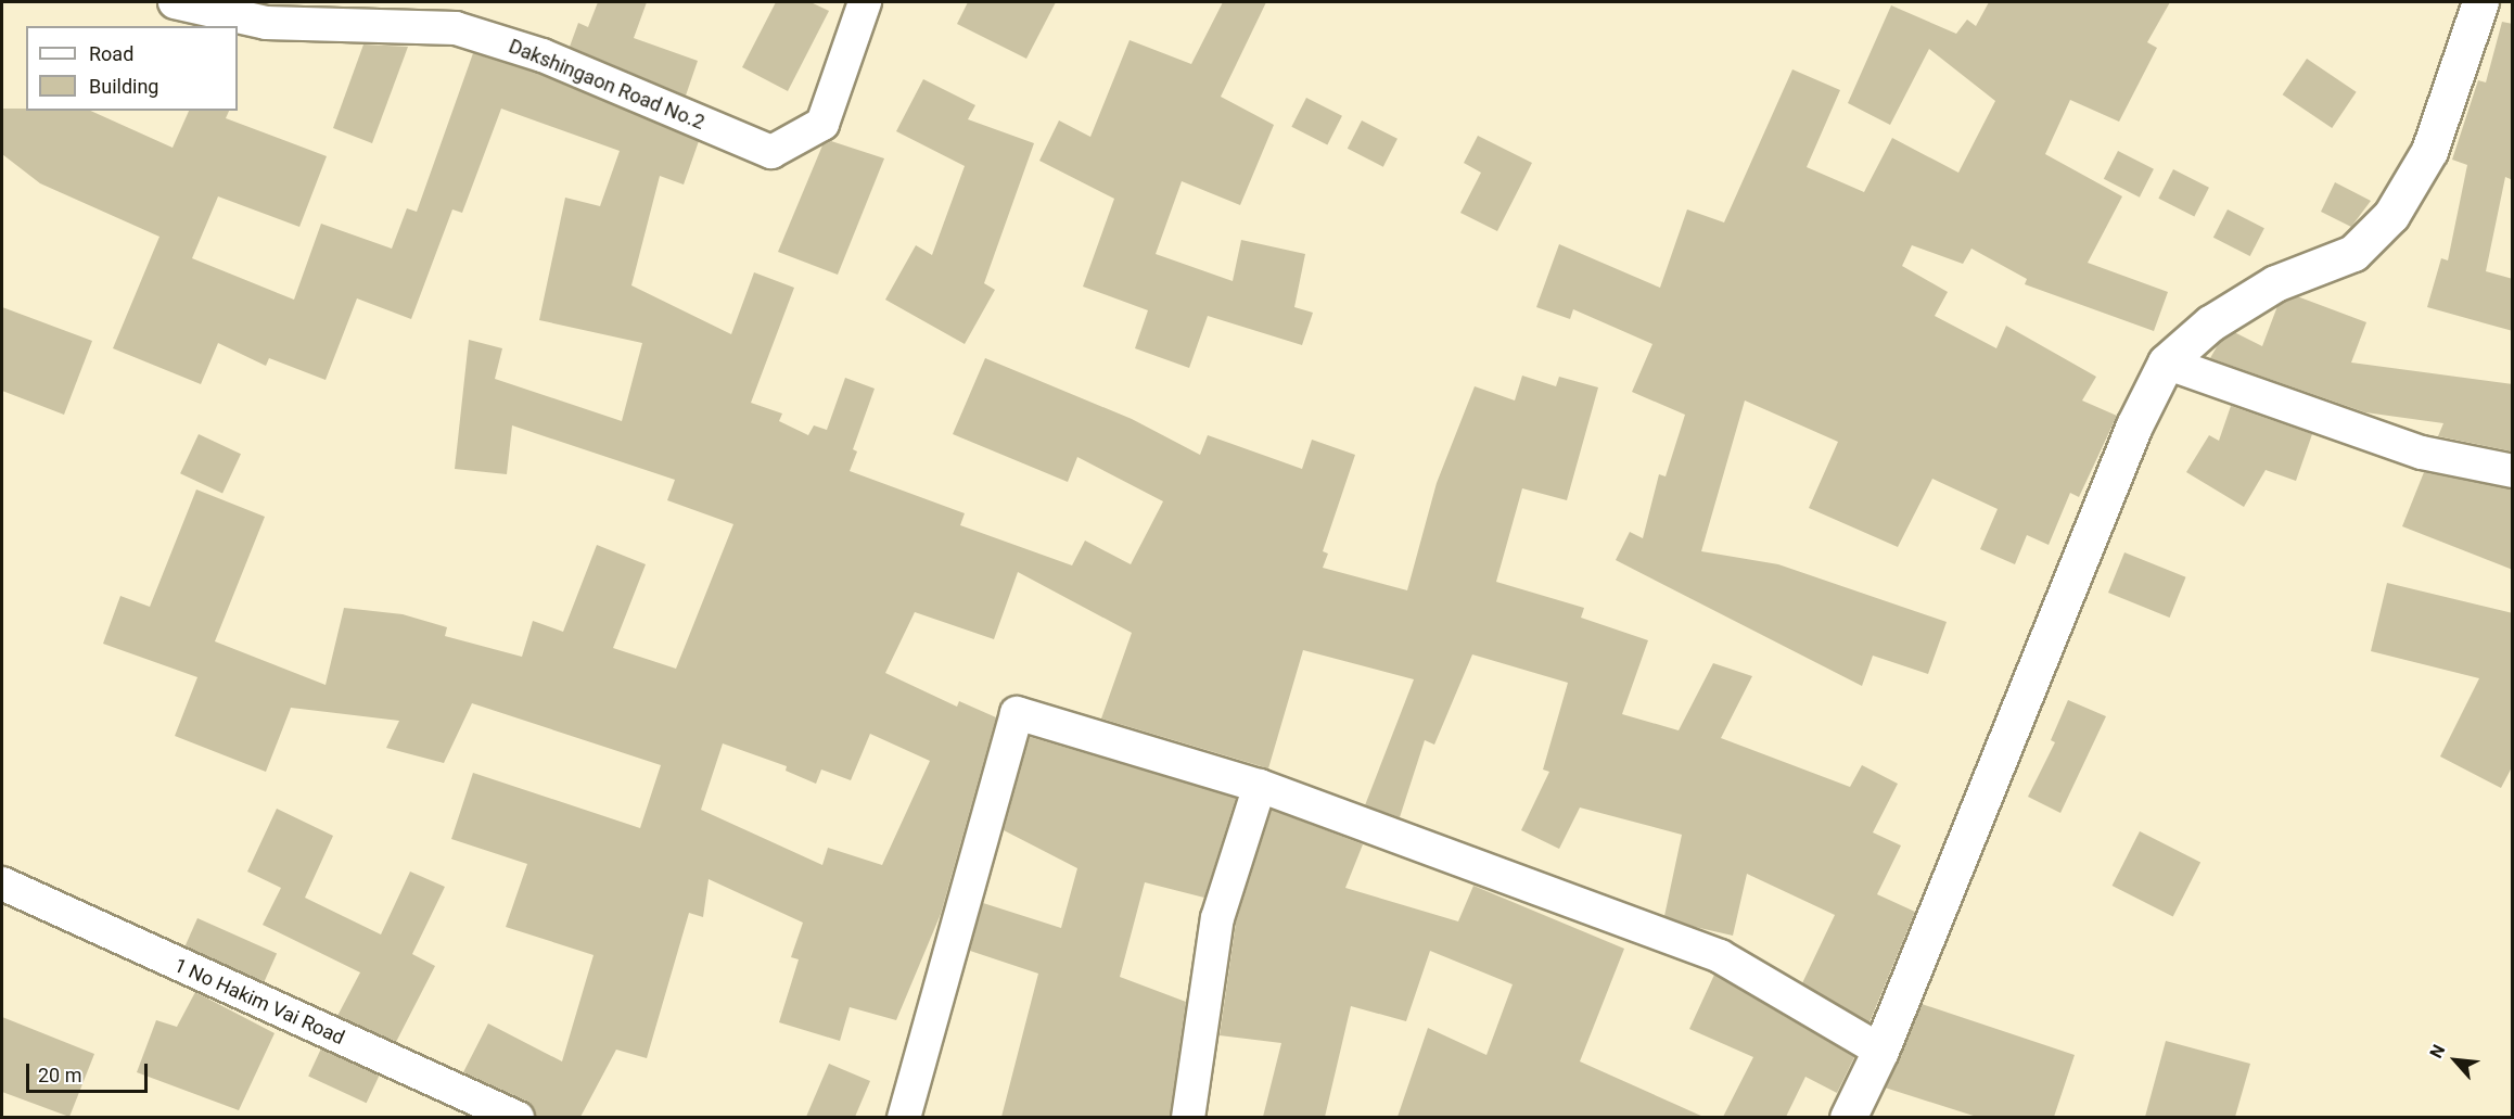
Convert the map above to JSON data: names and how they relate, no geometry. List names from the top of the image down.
{
  "streets": {
    "street": ["Dakshingaon Road No.2", "1 No Hakim Vai Road"]
  },
  "legend": ["Road", "Building"],
  "scale_bar": "20 m",
  "north": "top left"
}
